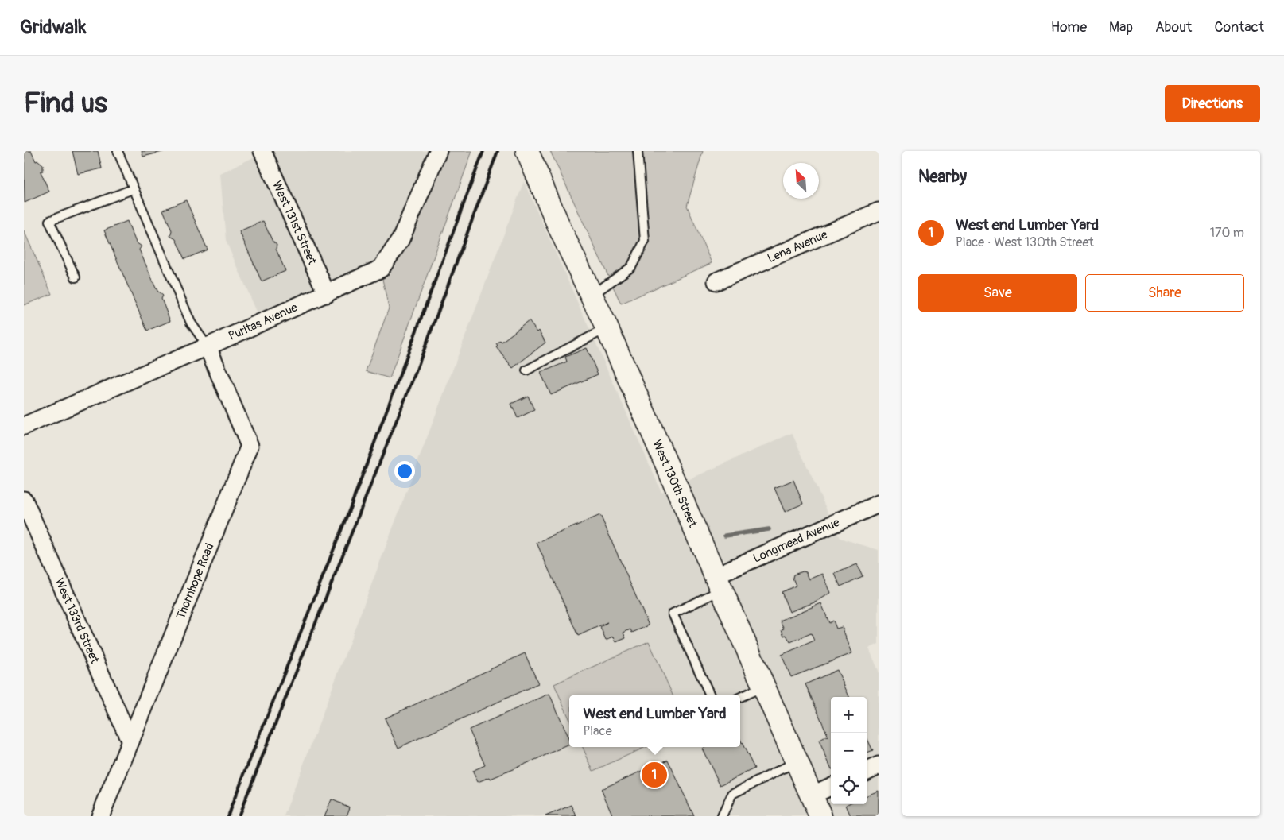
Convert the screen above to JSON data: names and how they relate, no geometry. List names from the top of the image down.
{
  "streets": {
    "main road": ["West 130th Street"],
    "street": [
      "West 131st Street",
      "Lena Avenue",
      "Puritas Avenue",
      "Longmead Avenue",
      "Thornhope Road",
      "West 133rd Street"
    ]
  },
  "crossings": [
    ["West 131st Street", "Puritas Avenue"],
    ["Puritas Avenue", "Thornhope Road"],
    ["West 130th Street", "Longmead Avenue"],
    ["Thornhope Road", "West 133rd Street"]
  ],
  "north": "top left",
  "page": {
    "header": "Gridwalk",
    "nav": [
      "Home",
      "Map",
      "About",
      "Contact"
    ],
    "buttons": [
      "Directions",
      ["Save", "Share"]
    ],
    "title": "Find us",
    "heading": "Nearby",
    "list": [
      {
        "mark": "1",
        "name": "West end Lumber Yard",
        "note": "Place · West 130th Street",
        "value": "170 m"
      }
    ],
    "popup": ["West end Lumber Yard", "Place"],
    "map_buttons": ["+", "−"],
    "pins": "1"
  }
}
